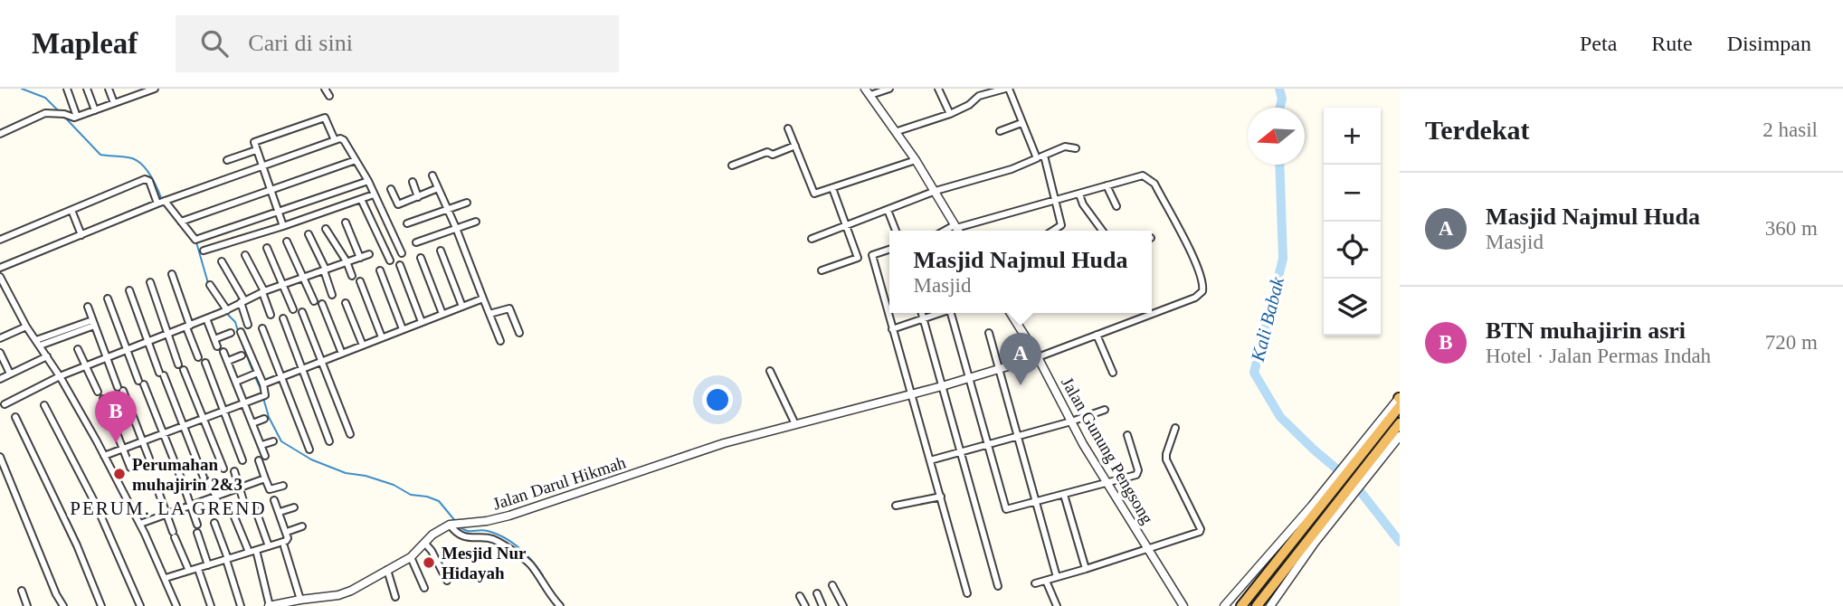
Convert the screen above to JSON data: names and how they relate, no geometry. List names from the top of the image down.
{
  "streets": {
    "street": ["Jalan Gunung Pengsong", "Jalan Darul Hikmah"]
  },
  "crossings": [
    ["Jalan Gunung Pengsong", "Jalan Darul Hikmah"]
  ],
  "districts": ["PERUM. LA GREND"],
  "water": ["Kali Babak"],
  "places": ["Perumahan muhajirin 2&3", "Mesjid Nur Hidayah"],
  "north": "left",
  "page": {
    "header": "Mapleaf",
    "search": "Cari di sini",
    "nav": ["Peta", "Rute", "Disimpan"],
    "heading": ["Terdekat", "2 hasil"],
    "map_buttons": ["+", "−"],
    "list": [
      {
        "mark": "A",
        "name": "Masjid Najmul Huda",
        "note": "Masjid",
        "value": "360 m"
      },
      {
        "mark": "B",
        "name": "BTN muhajirin asri",
        "note": "Hotel · Jalan Permas Indah",
        "value": "720 m"
      }
    ],
    "popup": ["Masjid Najmul Huda", "Masjid"],
    "pins": ["A", "B"]
  }
}
